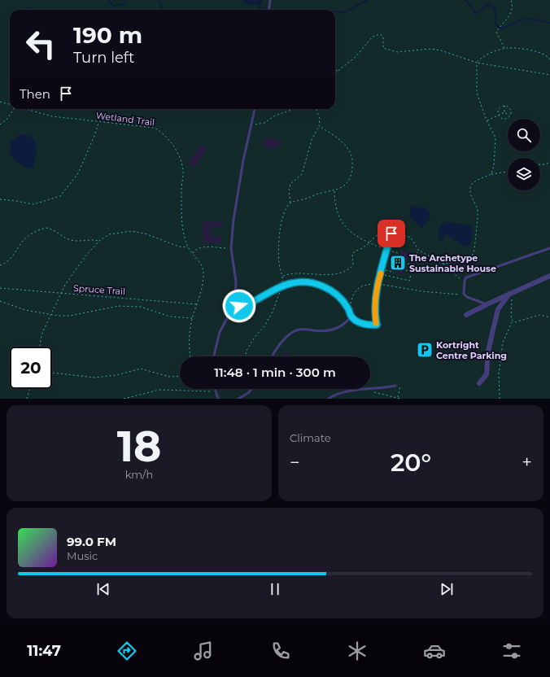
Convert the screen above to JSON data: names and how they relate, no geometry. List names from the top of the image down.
{
  "streets": {
    "path": ["Wetland Trail", "Spruce Trail"]
  },
  "crossings": [
    ["Wetland Trail", "Spruce Trail"]
  ],
  "places": {
    "building": ["The Archetype Sustainable House"],
    "parking": ["Kortright Centre Parking"]
  },
  "page": {
    "turn": ["190 m", "Turn left"],
    "then": "Then",
    "limit": "20",
    "trip": "11:48 · 1 min · 300 m",
    "tile": [
      ["18", "km/h"],
      "Climate"
    ],
    "heat": ["−", "20°", "+"],
    "song": ["99.0 FM", "Music"],
    "tabs": "11:47"
  }
}
